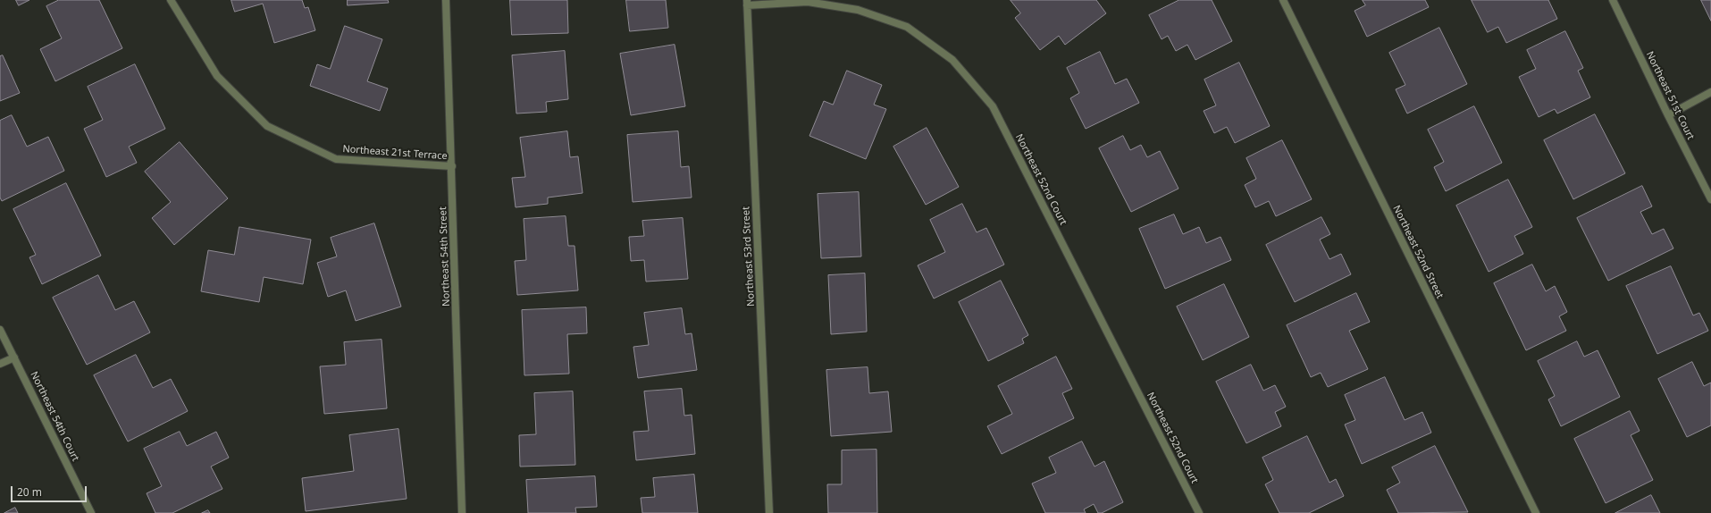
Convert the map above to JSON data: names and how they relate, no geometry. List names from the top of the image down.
{
  "streets": {
    "street": [
      "Northeast 51st Court",
      "Northeast 21st Terrace",
      "Northeast 52nd Court",
      "Northeast 52nd Street",
      "Northeast 54th Street",
      "Northeast 53rd Street",
      "Northeast 54th Court"
    ]
  },
  "crossings": [
    ["Northeast 21st Terrace", "Northeast 54th Street"],
    ["Northeast 52nd Court", "Northeast 53rd Street"]
  ],
  "scale_bar": "20 m"
}
